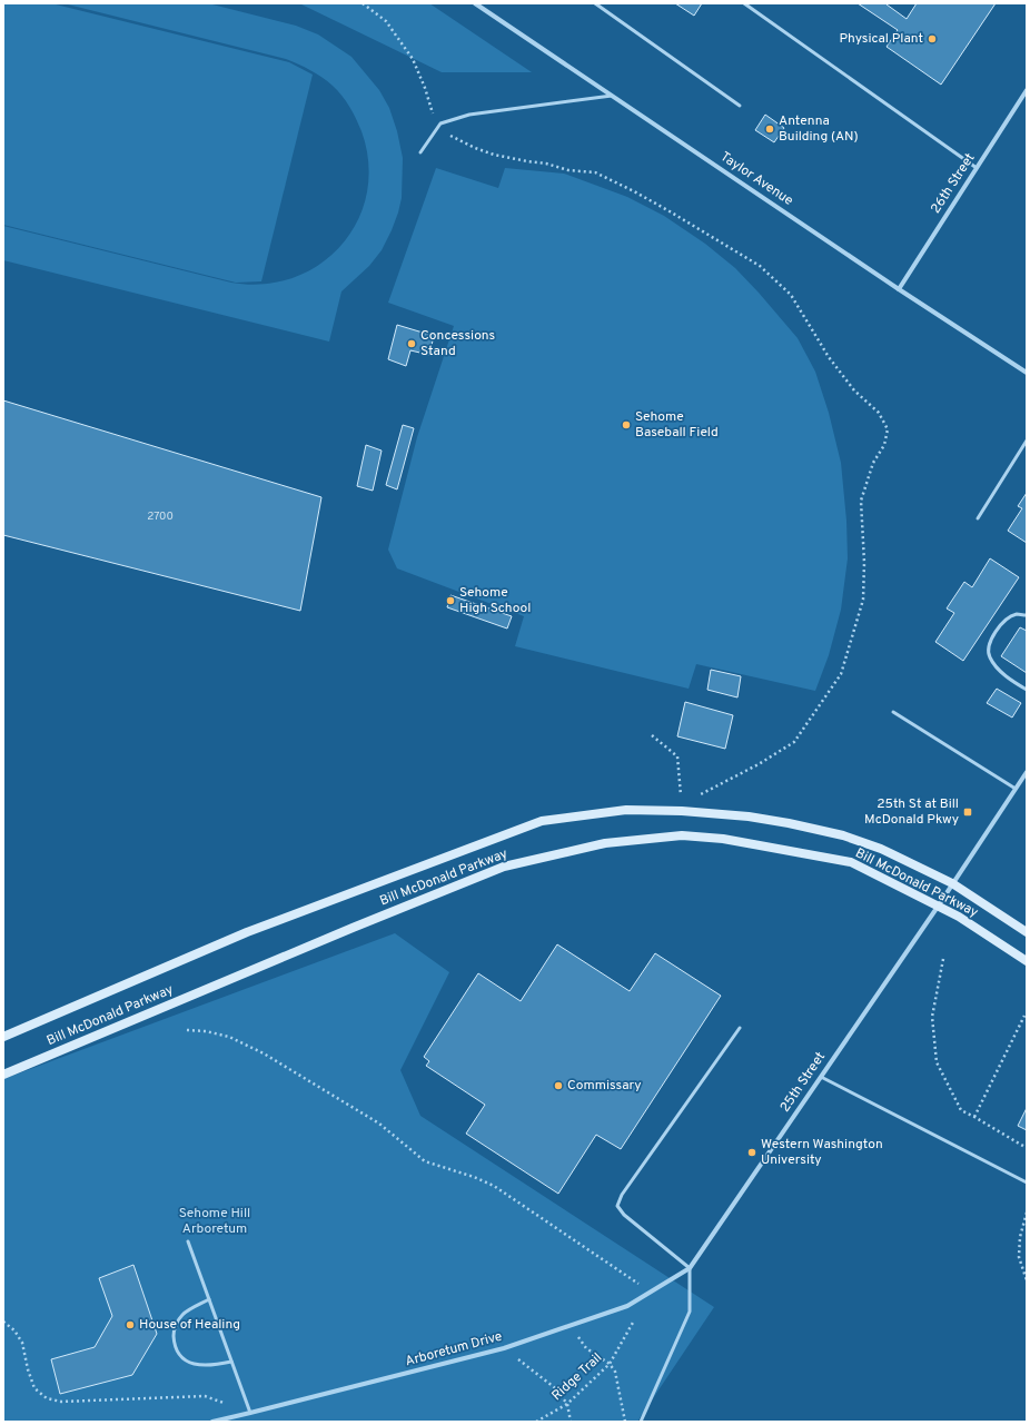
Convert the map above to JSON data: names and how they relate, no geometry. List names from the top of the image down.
{
  "streets": {
    "main road": ["Bill McDonald Parkway"],
    "street": [
      "Taylor Avenue",
      "26th Street",
      "25th Street",
      "Arboretum Drive"
    ],
    "path": ["Ridge Trail"]
  },
  "crossings": [
    ["Taylor Avenue", "26th Street"],
    ["Bill McDonald Parkway", "25th Street"],
    ["25th Street", "Arboretum Drive"],
    ["Arboretum Drive", "Ridge Trail"]
  ],
  "parks": ["Sehome Hill Arboretum"],
  "places": {
    "other": [
      "Physical Plant",
      "Antenna Building (AN)",
      "Concessions Stand",
      "Sehome Baseball Field",
      "Sehome High School",
      "Commissary",
      "Western Washington University",
      "House of Healing"
    ],
    "transit": ["25th St at Bill McDonald Pkwy"]
  },
  "house_numbers": ["2700"]
}
